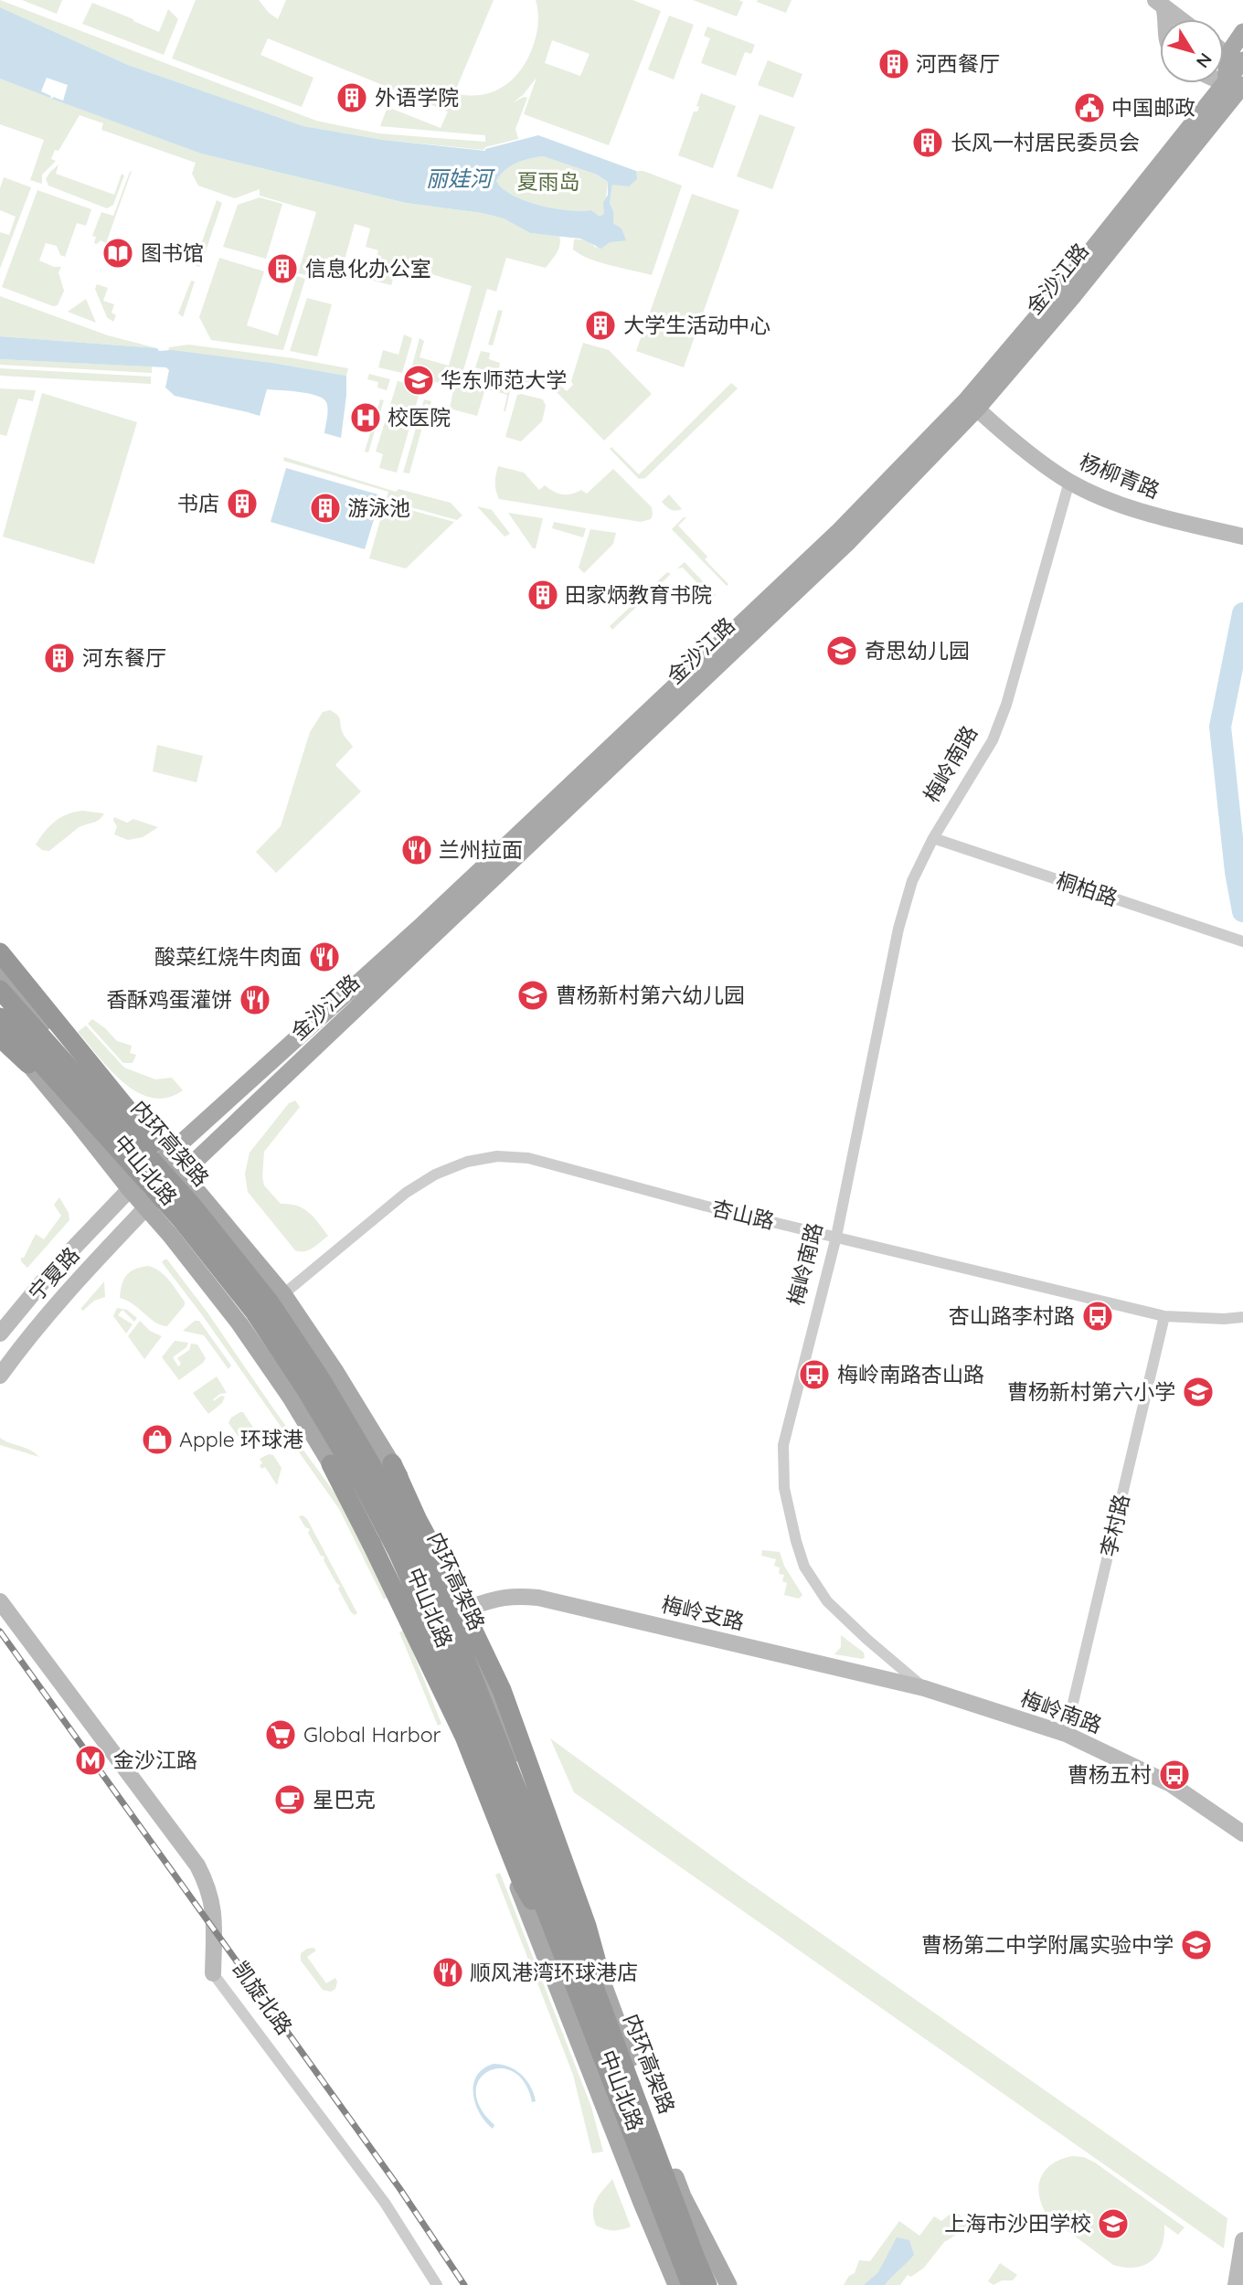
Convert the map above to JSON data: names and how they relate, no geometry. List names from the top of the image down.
{
  "streets": {
    "highway": ["内环高架路"],
    "main road": ["金沙江路", "中山北路"],
    "street": [
      "杨柳青路",
      "梅岭南路",
      "桐柏路",
      "杏山路",
      "宁夏路",
      "李村路",
      "梅岭支路",
      "凯旋北路"
    ]
  },
  "crossings": [
    ["金沙江路", "杨柳青路"],
    ["金沙江路", "中山北路"],
    ["金沙江路", "宁夏路"],
    ["杨柳青路", "梅岭南路"],
    ["梅岭南路", "桐柏路"],
    ["梅岭南路", "杏山路"],
    ["梅岭南路", "李村路"],
    ["梅岭南路", "梅岭支路"],
    ["中山北路", "杏山路"],
    ["中山北路", "宁夏路"],
    ["中山北路", "梅岭支路"],
    ["杏山路", "李村路"]
  ],
  "water": ["丽娃河"],
  "parks": ["夏雨岛"],
  "places": {
    "building": [
      "河西餐厅",
      "外语学院",
      "长风一村居民委员会",
      "信息化办公室",
      "大学生活动中心",
      "书店",
      "游泳池",
      "田家炳教育书院",
      "河东餐厅"
    ],
    "public building": ["中国邮政"],
    "library": ["图书馆"],
    "school or university": [
      "华东师范大学",
      "奇思幼儿园",
      "曹杨新村第六幼儿园",
      "曹杨新村第六小学",
      "曹杨第二中学附属实验中学",
      "上海市沙田学校"
    ],
    "hospital": ["校医院"],
    "restaurant": [
      "兰州拉面",
      "酸菜红烧牛肉面",
      "香酥鸡蛋灌饼",
      "顺风港湾环球港店"
    ],
    "bus stop": ["杏山路李村路", "梅岭南路杏山路", "曹杨五村"],
    "shop": ["Apple 环球港"],
    "supermarket": ["Global Harbor"],
    "metro station": ["金沙江路"],
    "cafe": ["星巴克"]
  },
  "north": "bottom right"
}
